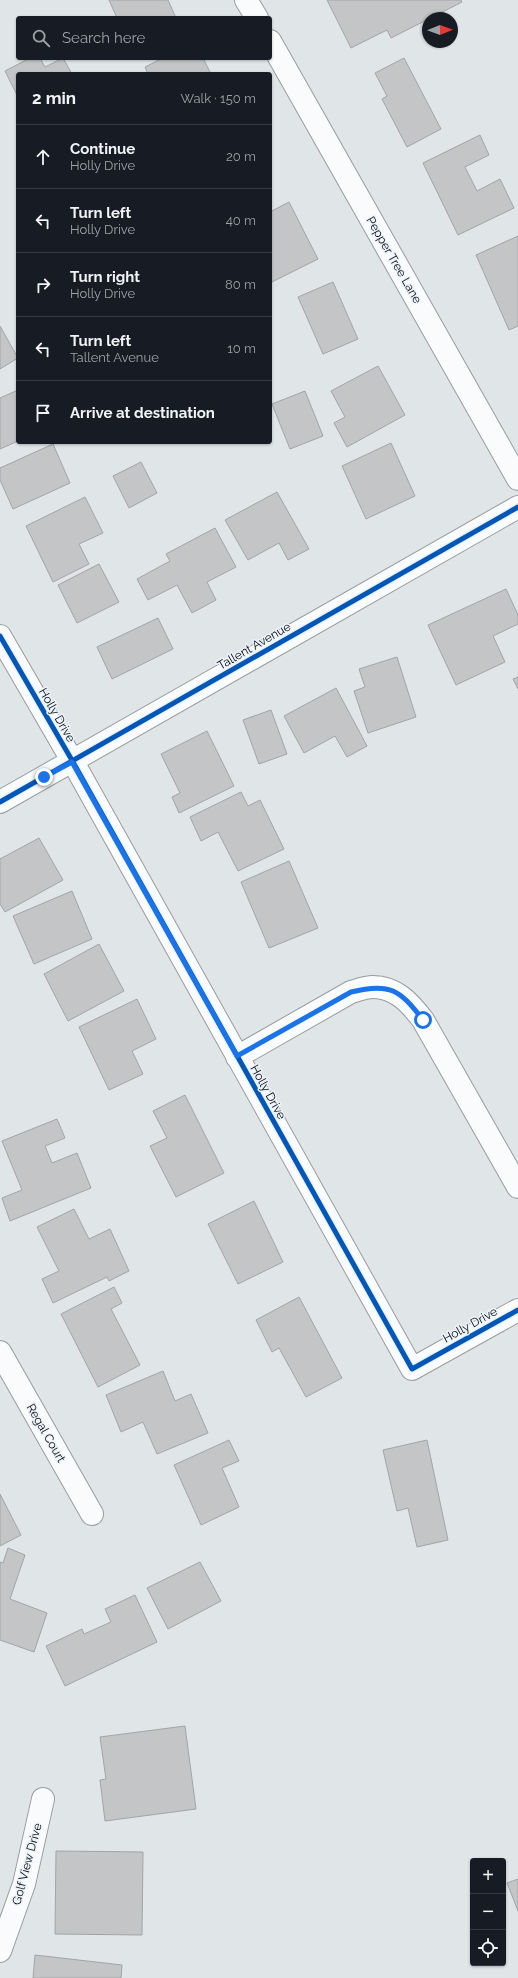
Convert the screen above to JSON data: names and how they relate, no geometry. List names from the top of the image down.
{
  "streets": {
    "street": [
      "Pepper Tree Lane",
      "Tallent Avenue",
      "Holly Drive",
      "Regal Court",
      "Golf View Drive"
    ]
  },
  "crossings": [
    ["Tallent Avenue", "Holly Drive"]
  ],
  "north": "right",
  "page": {
    "search": "Search here",
    "heading": ["2 min", "Walk · 150 m"],
    "list": [
      ["Continue", "Holly Drive", "20 m"],
      ["Turn left", "Holly Drive", "40 m"],
      ["Turn right", "Holly Drive", "80 m"],
      ["Turn left", "Tallent Avenue", "10 m"],
      "Arrive at destination"
    ],
    "map_buttons": ["+", "−"]
  }
}
